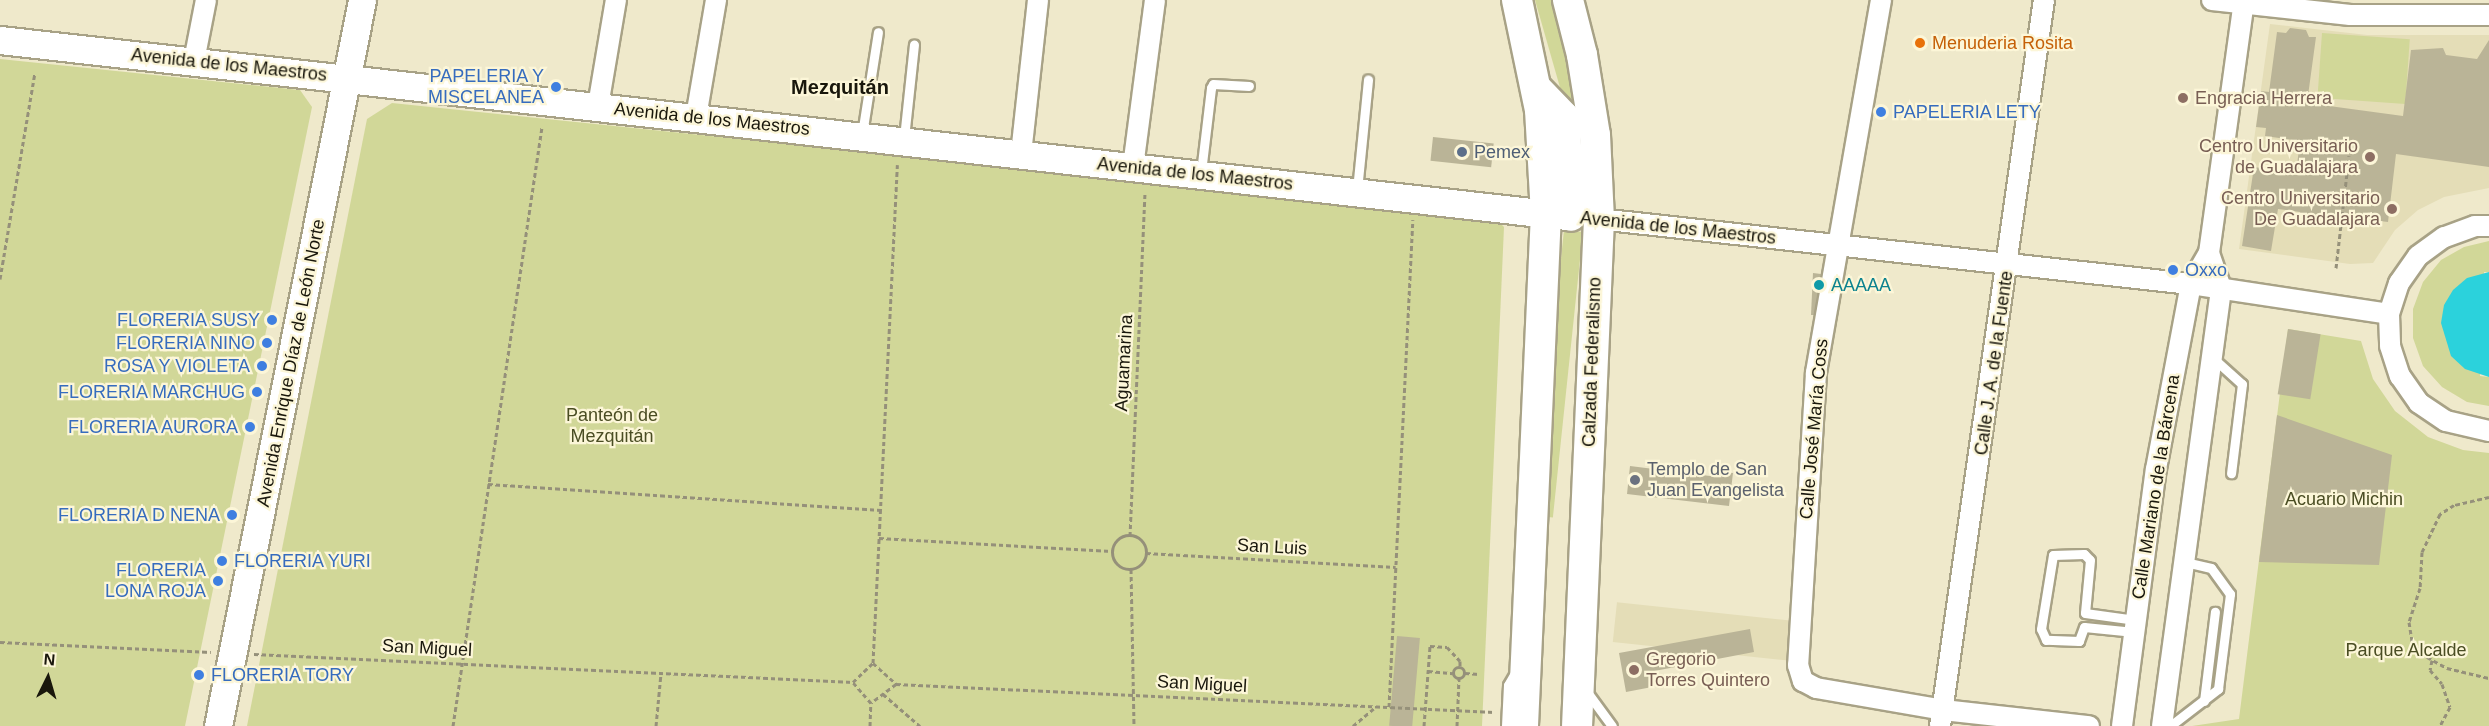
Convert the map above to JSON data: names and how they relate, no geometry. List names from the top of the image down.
{
  "streets": {
    "main road": ["Calzada Federalismo"],
    "street": [
      "Avenida de los Maestros",
      "Avenida Enrique Díaz de León Norte",
      "Calle J. A. de la Fuente",
      "Calle José María Coss",
      "Calle Mariano de la Bárcena"
    ],
    "path": ["Aguamarina", "San Luis", "San Miguel"]
  },
  "crossings": [
    ["Avenida de los Maestros", "Calzada Federalismo"],
    ["Avenida de los Maestros", "Avenida Enrique Díaz de León Norte"],
    ["Avenida de los Maestros", "Calle J. A. de la Fuente"],
    ["Avenida de los Maestros", "Calle José María Coss"],
    ["Avenida de los Maestros", "Calle Mariano de la Bárcena"],
    ["Calzada Federalismo", "San Miguel"],
    ["Avenida Enrique Díaz de León Norte", "San Miguel"],
    ["Aguamarina", "San Luis"],
    ["Calle J. A. de la Fuente", "Calle José María Coss"]
  ],
  "districts": ["Mezquitán"],
  "parks": ["Panteón de Mezquitán", "Acuario Michin", "Parque Alcalde"],
  "places": [
    "Menuderia Rosita",
    "PAPELERIA Y MISCELANEA",
    "Engracia Herrera",
    "PAPELERIA LETY",
    "Pemex",
    "Centro Universitario de Guadalajara",
    "Centro Universitario De Guadalajara",
    "Oxxo",
    "AAAAA",
    "FLORERIA SUSY",
    "FLORERIA NINO",
    "ROSA Y VIOLETA",
    "FLORERIA MARCHUG",
    "FLORERIA AURORA",
    "Templo de San Juan Evangelista",
    "FLORERIA D NENA",
    "FLORERIA YURI",
    "FLORERIA LONA ROJA",
    "Gregorio Torres Quintero",
    "FLORERIA TORY"
  ],
  "north": "top"
}
